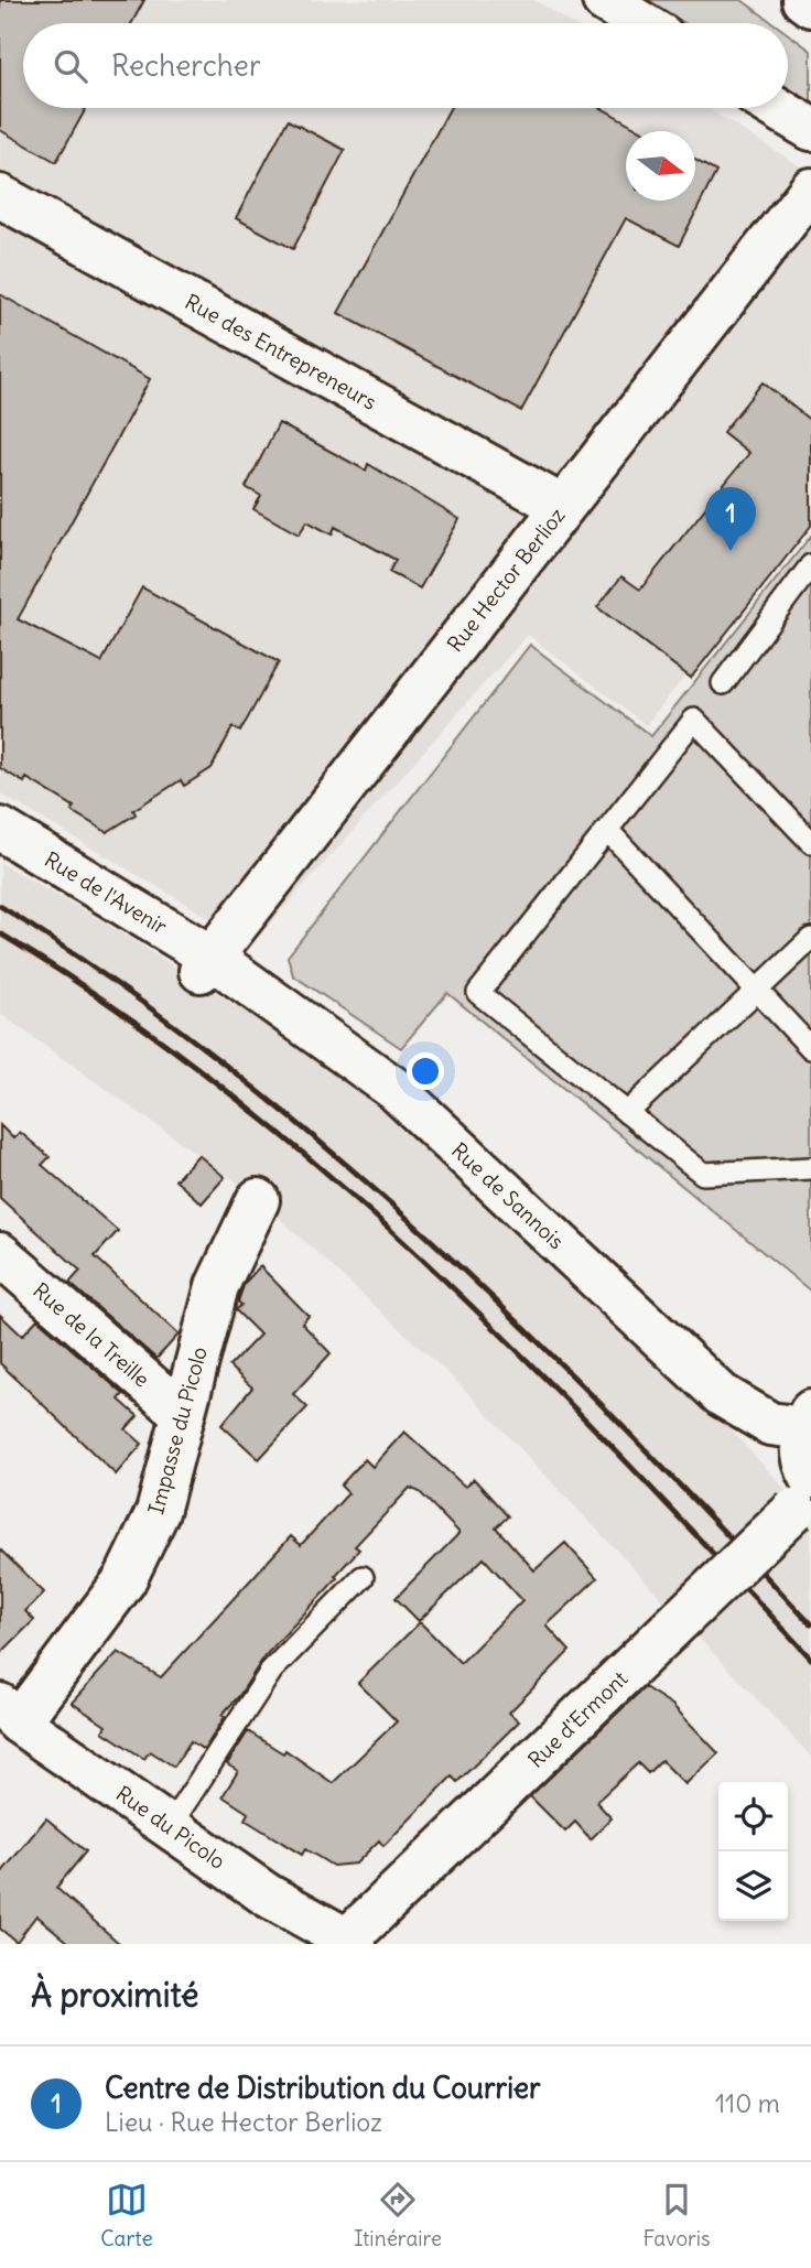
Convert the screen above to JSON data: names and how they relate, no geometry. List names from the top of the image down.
{
  "streets": {
    "street": [
      "Rue des Entrepreneurs",
      "Rue Hector Berlioz",
      "Rue de l'Avenir",
      "Rue de Sannois",
      "Rue de la Treille",
      "Impasse du Picolo",
      "Rue d'Ermont",
      "Rue du Picolo"
    ]
  },
  "crossings": [
    ["Rue des Entrepreneurs", "Rue Hector Berlioz"],
    ["Rue Hector Berlioz", "Rue de l'Avenir"],
    ["Rue Hector Berlioz", "Rue de Sannois"],
    ["Rue de l'Avenir", "Rue de Sannois"],
    ["Rue de Sannois", "Rue d'Ermont"],
    ["Rue de la Treille", "Impasse du Picolo"],
    ["Impasse du Picolo", "Rue du Picolo"],
    ["Rue d'Ermont", "Rue du Picolo"]
  ],
  "north": "right",
  "page": {
    "search": "Rechercher",
    "pins": "1",
    "heading": "À proximité",
    "list": [
      {
        "mark": "1",
        "name": "Centre de Distribution du Courrier",
        "note": "Lieu · Rue Hector Berlioz",
        "value": "110 m"
      }
    ],
    "nav": ["Carte", "Itinéraire", "Favoris"]
  }
}
